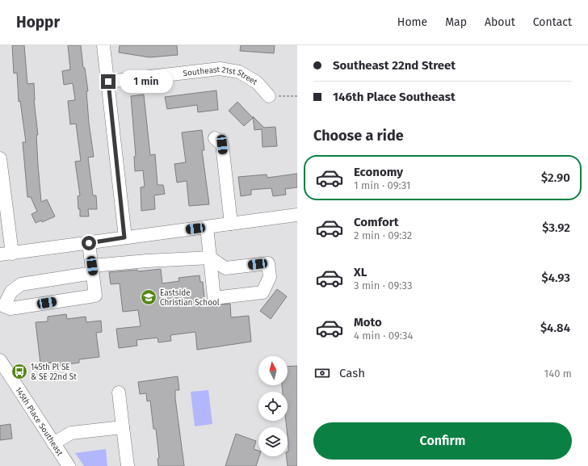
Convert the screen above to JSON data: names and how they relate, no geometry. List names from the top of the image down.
{
  "streets": {
    "street": ["Southeast 21st Street", "145th Place Southeast"]
  },
  "places": {
    "school or university": ["Eastside Christian School"],
    "bus stop": ["145th Pl SE & SE 22nd St"]
  },
  "north": "top",
  "page": {
    "header": "Hoppr",
    "nav": [
      "Home",
      "Map",
      "About",
      "Contact"
    ],
    "banner": ["Southeast 22nd Street", "146th Place Southeast"],
    "bubble": "1 min",
    "heading": "Choose a ride",
    "list": [
      {
        "name": "Economy",
        "note": "1 min · 09:31",
        "value": "$2.90"
      },
      {
        "name": "Comfort",
        "note": "2 min · 09:32",
        "value": "$3.92"
      },
      {
        "name": "XL",
        "note": "3 min · 09:33",
        "value": "$4.93"
      },
      {
        "name": "Moto",
        "note": "4 min · 09:34",
        "value": "$4.84"
      }
    ],
    "pay": ["Cash", "140 m"],
    "buttons": "Confirm"
  }
}
